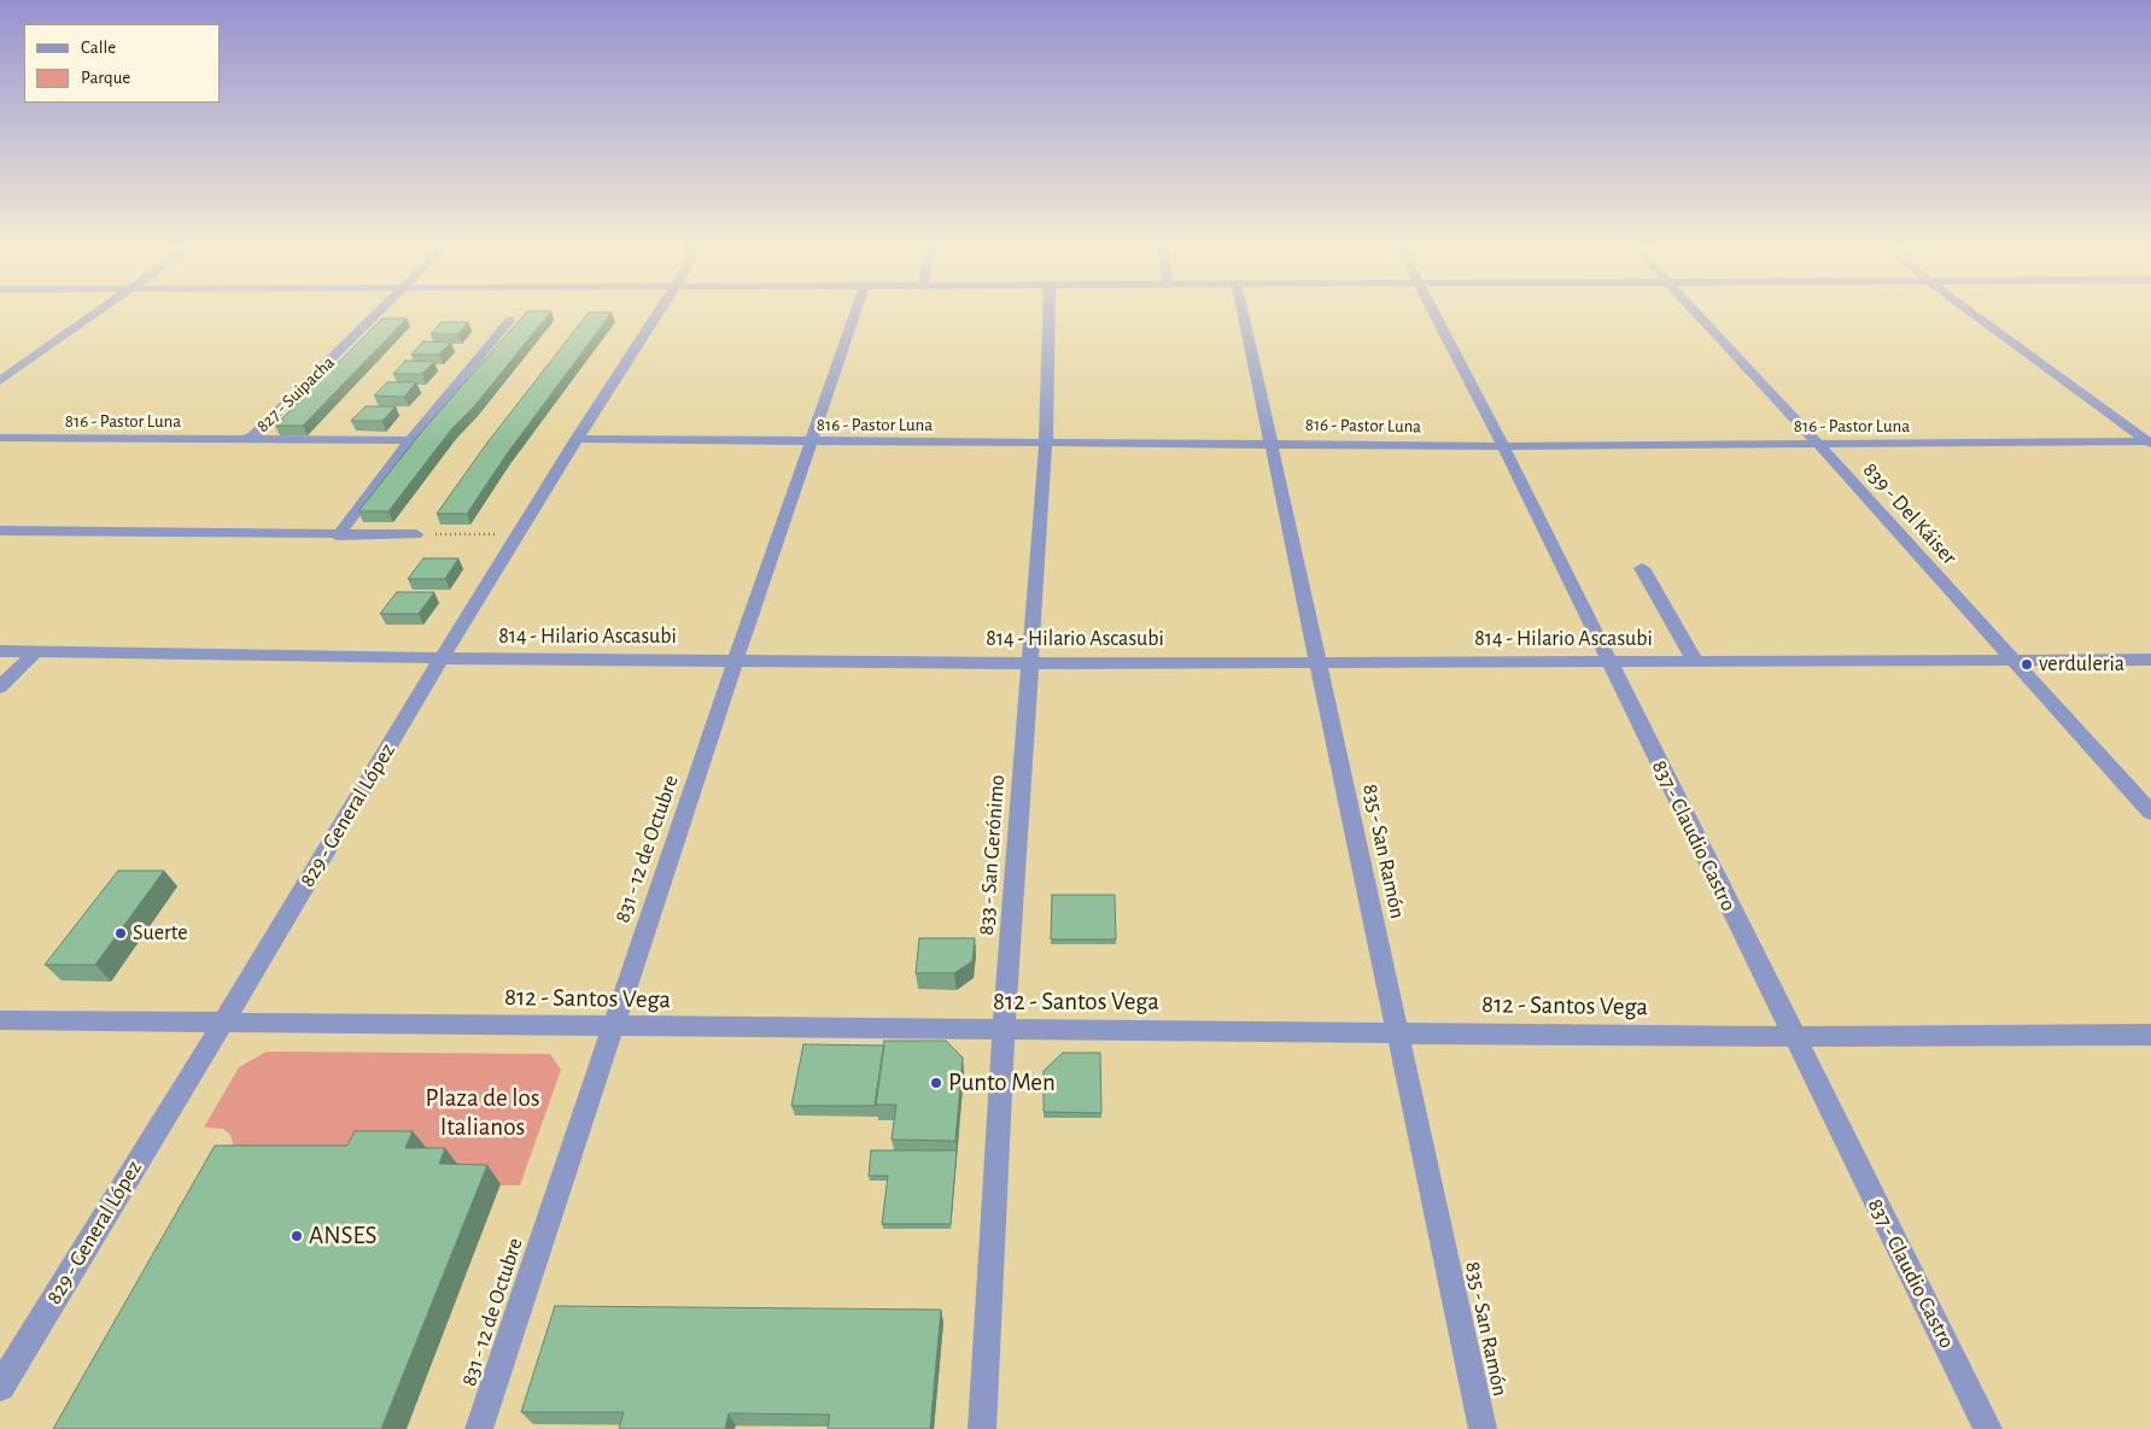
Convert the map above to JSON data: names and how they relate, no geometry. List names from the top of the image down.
{
  "streets": {
    "street": [
      "827 - Suipacha",
      "816 - Pastor Luna",
      "839 - Del Káiser",
      "814 - Hilario Ascasubi",
      "829 - General López",
      "837 - Claudio Castro",
      "831 - 12 de Octubre",
      "835 - San Ramón",
      "833 - San Gerónimo",
      "812 - Santos Vega"
    ]
  },
  "crossings": [
    ["827 - Suipacha", "816 - Pastor Luna"],
    ["816 - Pastor Luna", "839 - Del Káiser"],
    ["816 - Pastor Luna", "829 - General López"],
    ["816 - Pastor Luna", "837 - Claudio Castro"],
    ["816 - Pastor Luna", "831 - 12 de Octubre"],
    ["816 - Pastor Luna", "835 - San Ramón"],
    ["816 - Pastor Luna", "833 - San Gerónimo"],
    ["839 - Del Káiser", "814 - Hilario Ascasubi"],
    ["814 - Hilario Ascasubi", "829 - General López"],
    ["814 - Hilario Ascasubi", "837 - Claudio Castro"],
    ["814 - Hilario Ascasubi", "831 - 12 de Octubre"],
    ["814 - Hilario Ascasubi", "835 - San Ramón"],
    ["814 - Hilario Ascasubi", "833 - San Gerónimo"],
    ["829 - General López", "812 - Santos Vega"],
    ["837 - Claudio Castro", "812 - Santos Vega"],
    ["831 - 12 de Octubre", "812 - Santos Vega"],
    ["835 - San Ramón", "812 - Santos Vega"],
    ["833 - San Gerónimo", "812 - Santos Vega"]
  ],
  "parks": ["Plaza de los Italianos"],
  "places": [
    "verduleria",
    "Suerte",
    "Punto Men",
    "ANSES"
  ],
  "legend": ["Calle", "Parque"]
}
